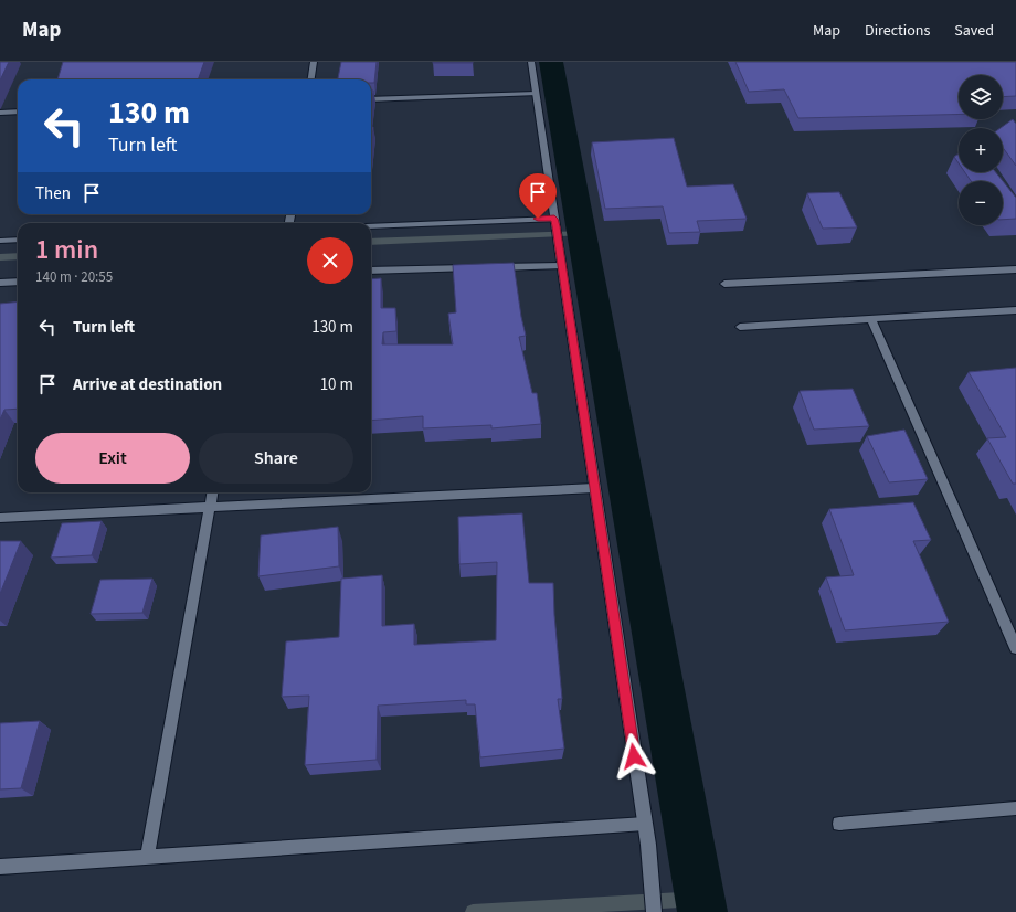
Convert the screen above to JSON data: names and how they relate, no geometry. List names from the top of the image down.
{
  "page": {
    "header": "Map",
    "nav": ["Map", "Directions", "Saved"],
    "map_buttons": ["+", "−"],
    "turn": ["130 m", "Turn left"],
    "then": "Then",
    "heading": ["1 min", "140 m · 20:55"],
    "list": [
      {
        "name": "Turn left",
        "value": "130 m"
      },
      {
        "name": "Arrive at destination",
        "value": "10 m"
      }
    ],
    "buttons": ["Exit", "Share"]
  }
}
